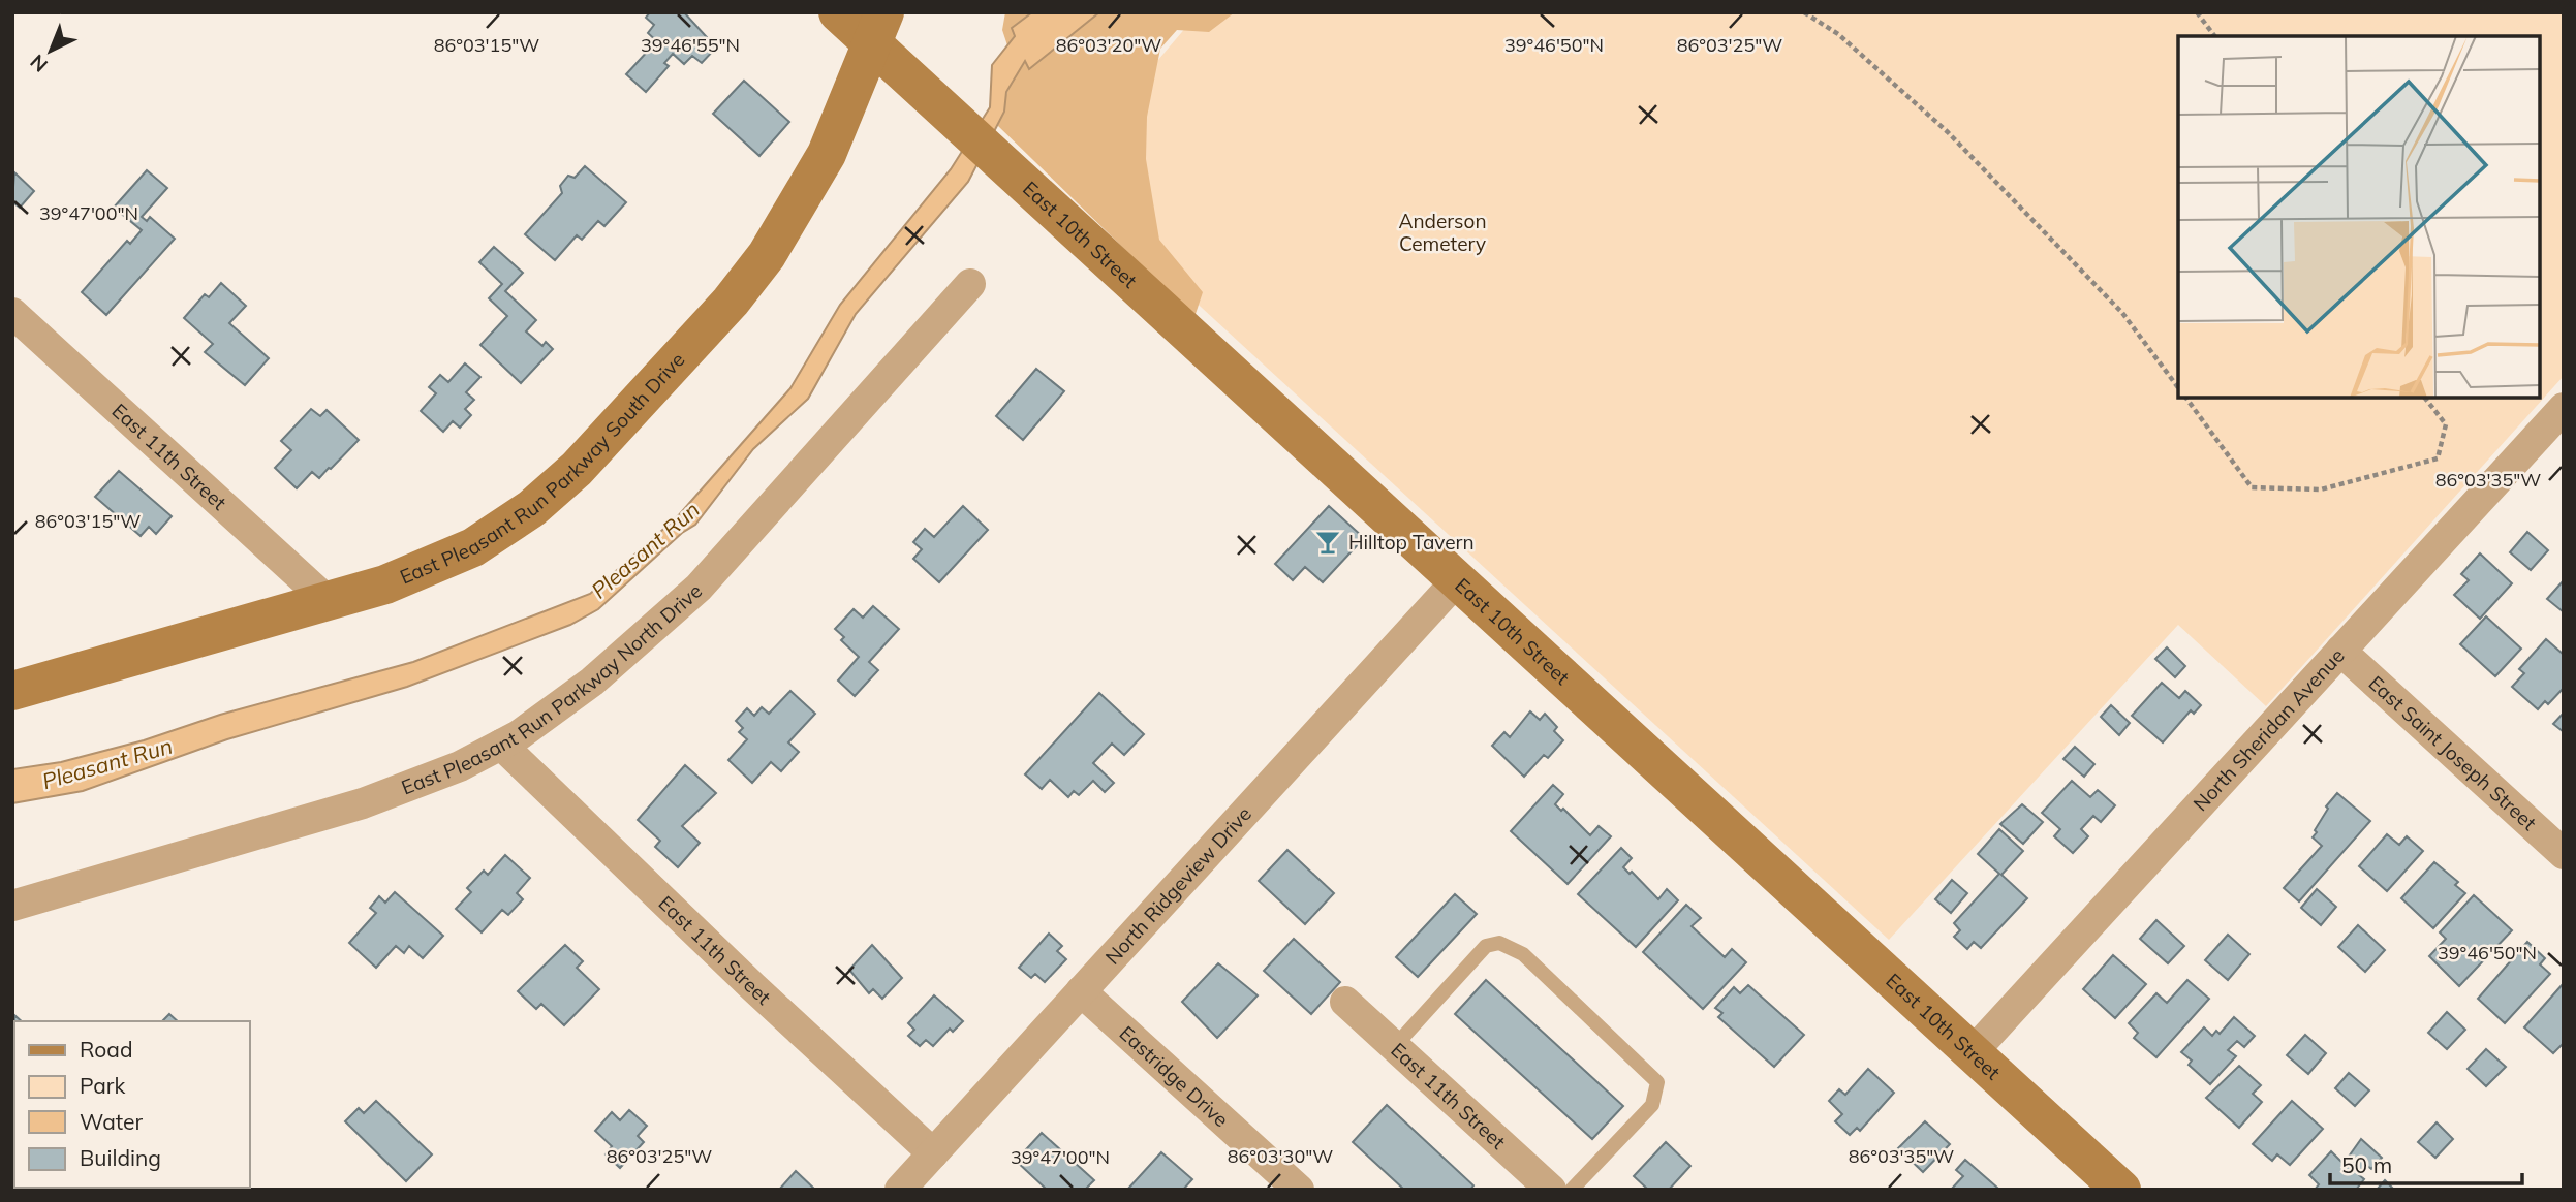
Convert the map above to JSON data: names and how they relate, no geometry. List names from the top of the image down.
{
  "streets": {
    "main road": ["East 10th Street", "East Pleasant Run Parkway South Drive"],
    "street": [
      "East 11th Street",
      "East Pleasant Run Parkway North Drive",
      "North Sheridan Avenue",
      "East Saint Joseph Street",
      "North Ridgeview Drive",
      "Eastridge Drive"
    ]
  },
  "crossings": [
    ["East 10th Street", "East Pleasant Run Parkway South Drive"],
    ["East 10th Street", "North Sheridan Avenue"],
    ["East 10th Street", "North Ridgeview Drive"],
    ["East 11th Street", "East Pleasant Run Parkway South Drive"],
    ["East 11th Street", "East Pleasant Run Parkway North Drive"],
    ["East 11th Street", "North Ridgeview Drive"],
    ["North Sheridan Avenue", "East Saint Joseph Street"],
    ["North Ridgeview Drive", "Eastridge Drive"]
  ],
  "water": ["Pleasant Run"],
  "parks": ["Anderson Cemetery"],
  "places": {
    "bar": ["Hilltop Tavern"]
  },
  "legend": [
    "Road",
    "Park",
    "Water",
    "Building"
  ],
  "scale_bar": "50 m",
  "north": "bottom left",
  "coordinates": [
    "39°46'55\"N",
    "39°46'50\"N",
    "86°03'15\"W",
    "86°03'20\"W",
    "86°03'25\"W",
    "39°47'00\"N",
    "86°03'35\"W",
    "86°03'30\"W"
  ]
}
